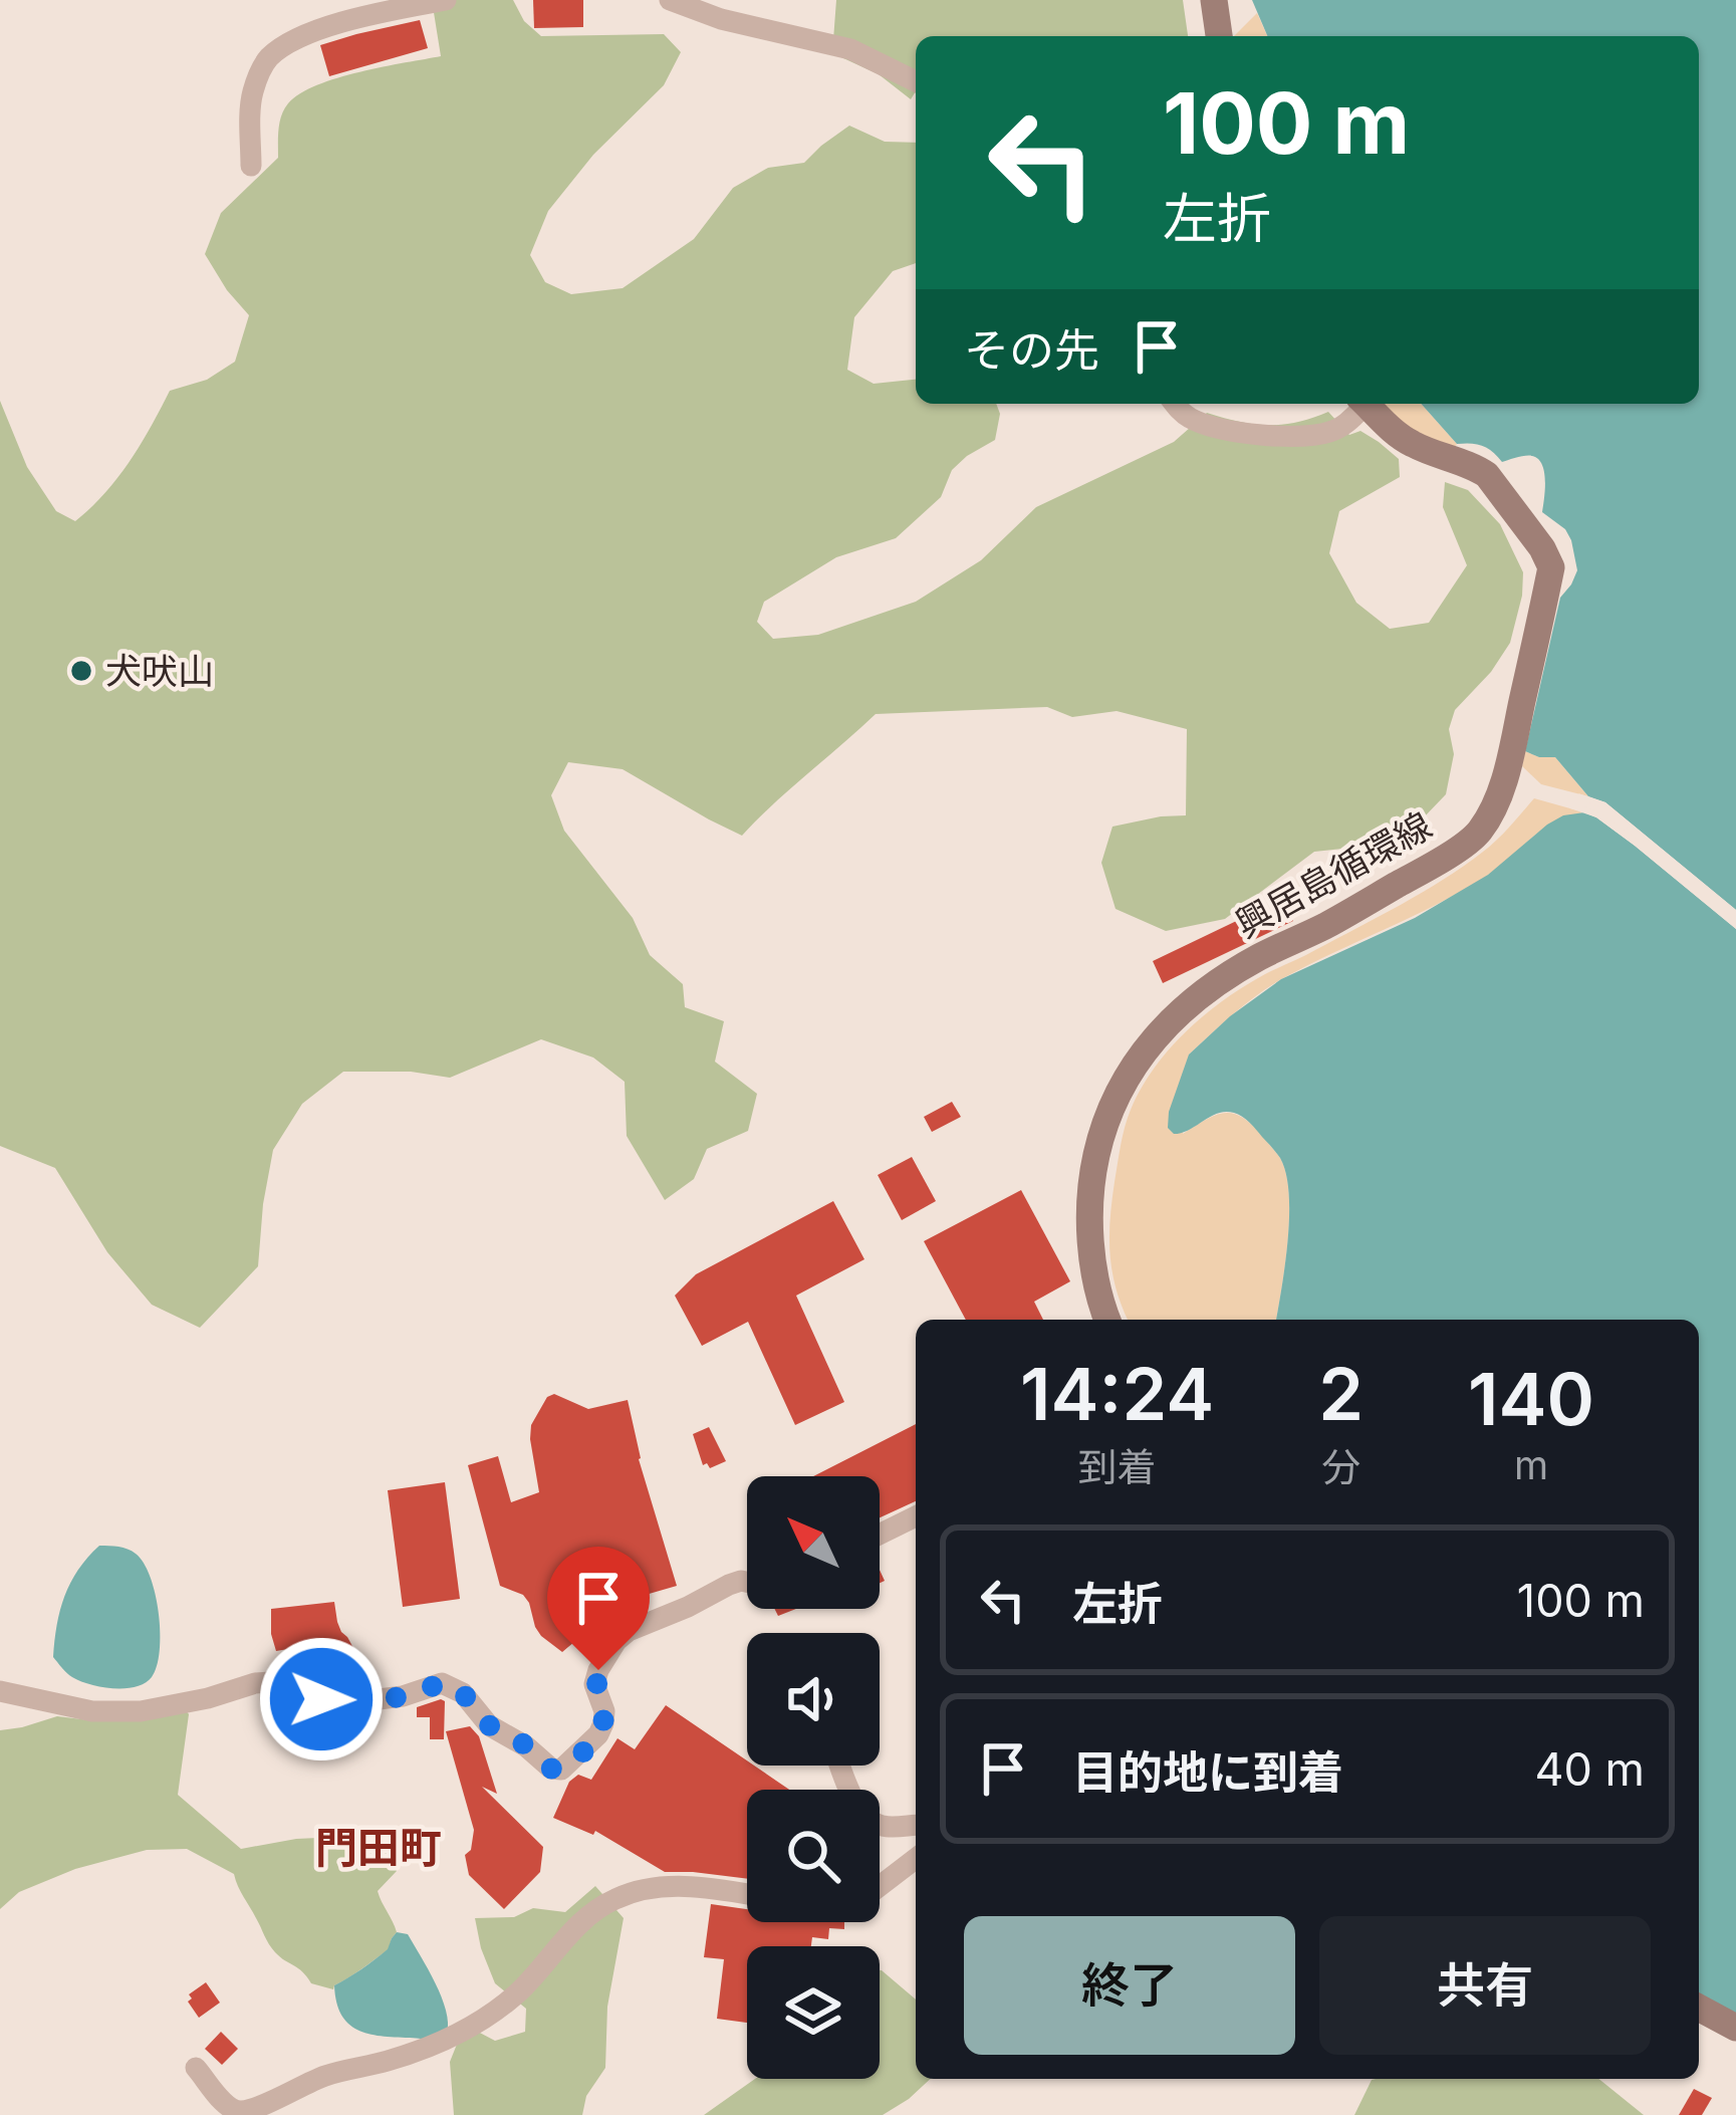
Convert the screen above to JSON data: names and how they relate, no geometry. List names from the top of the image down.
{
  "streets": {
    "main road": ["興居島循環線"]
  },
  "districts": ["門田町"],
  "places": ["犬吠山"],
  "north": "top left",
  "page": {
    "turn": ["100 m", "左折"],
    "then": "その先",
    "eta": [
      "14:24",
      "到着",
      "2",
      "分",
      "140",
      "m"
    ],
    "list": [
      {
        "name": "左折",
        "value": "100 m"
      },
      {
        "name": "目的地に到着",
        "value": "40 m"
      }
    ],
    "buttons": ["終了", "共有"]
  }
}
